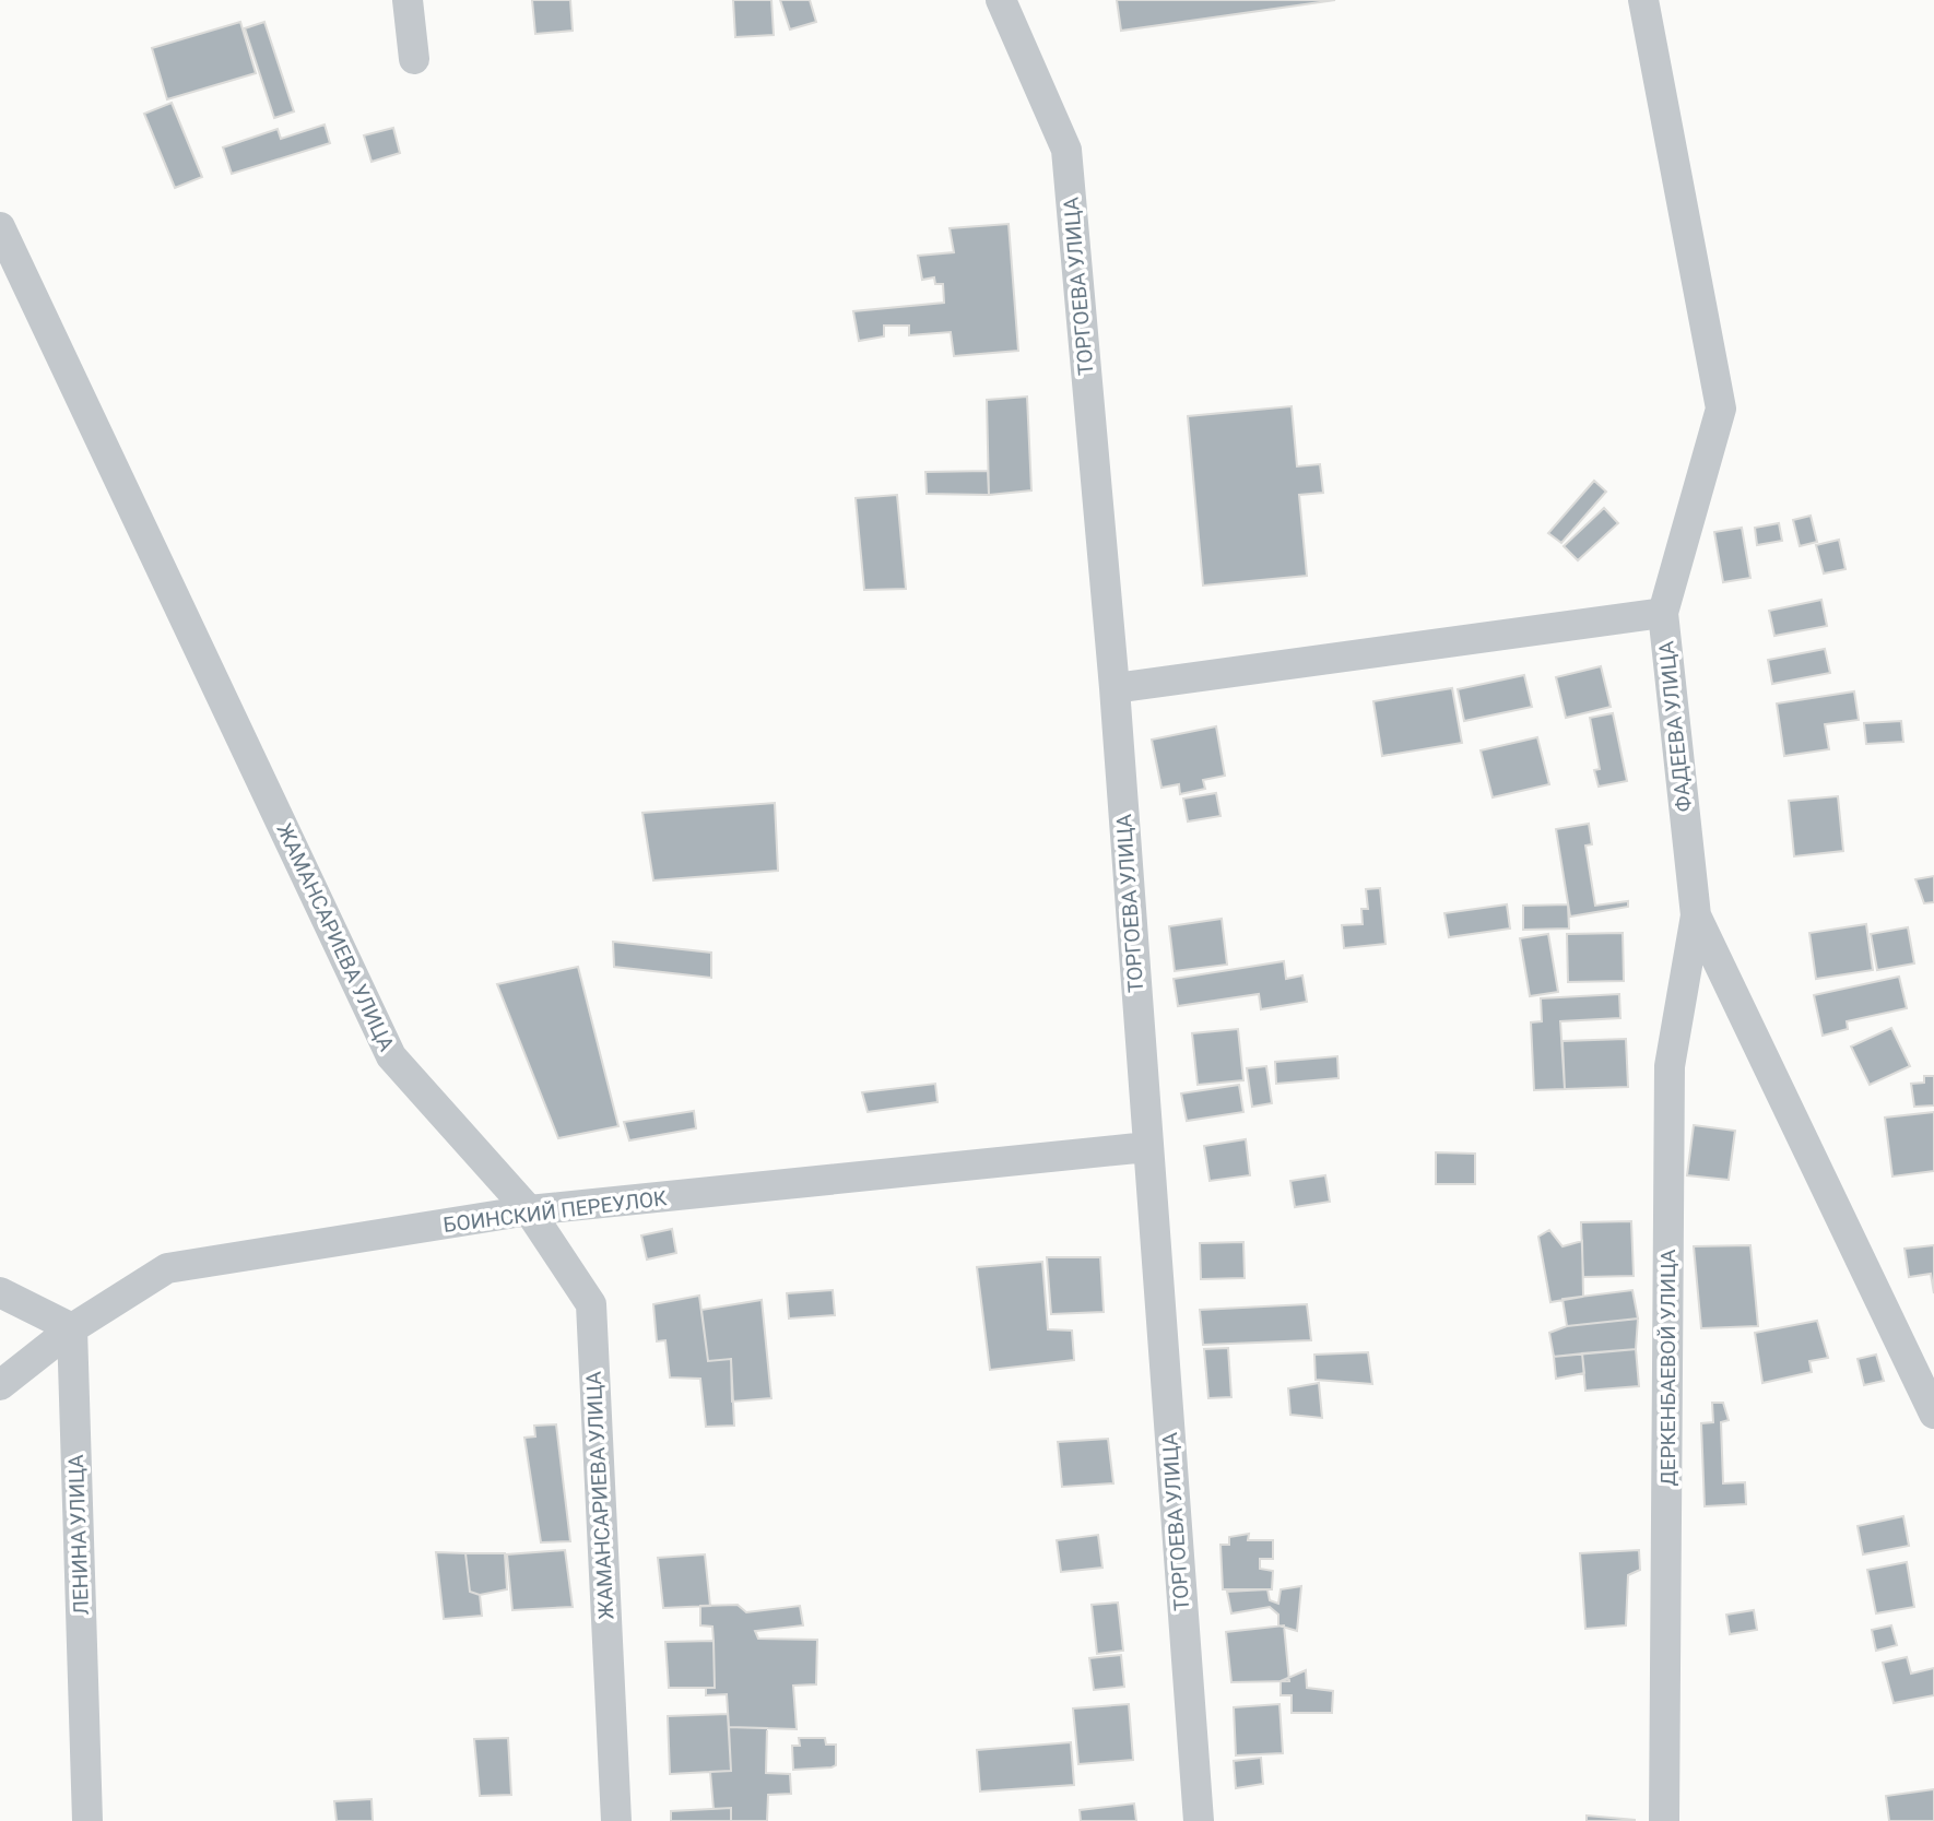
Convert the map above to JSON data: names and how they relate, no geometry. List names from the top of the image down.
{
  "streets": {
    "street": [
      "ТОРГОЕВА УЛИЦА",
      "ФАДЕЕВА УЛИЦА",
      "ЖАМАНСАРИЕВА УЛИЦА",
      "БОИНСКИЙ ПЕРЕУЛОК",
      "ДЕРКЕНБАЕВОЙ УЛИЦА",
      "ЛЕНИНА УЛИЦА"
    ]
  },
  "crossings": [
    ["ТОРГОЕВА УЛИЦА", "БОИНСКИЙ ПЕРЕУЛОК"],
    ["ФАДЕЕВА УЛИЦА", "ДЕРКЕНБАЕВОЙ УЛИЦА"],
    ["ЖАМАНСАРИЕВА УЛИЦА", "БОИНСКИЙ ПЕРЕУЛОК"],
    ["БОИНСКИЙ ПЕРЕУЛОК", "ЛЕНИНА УЛИЦА"]
  ]
}
